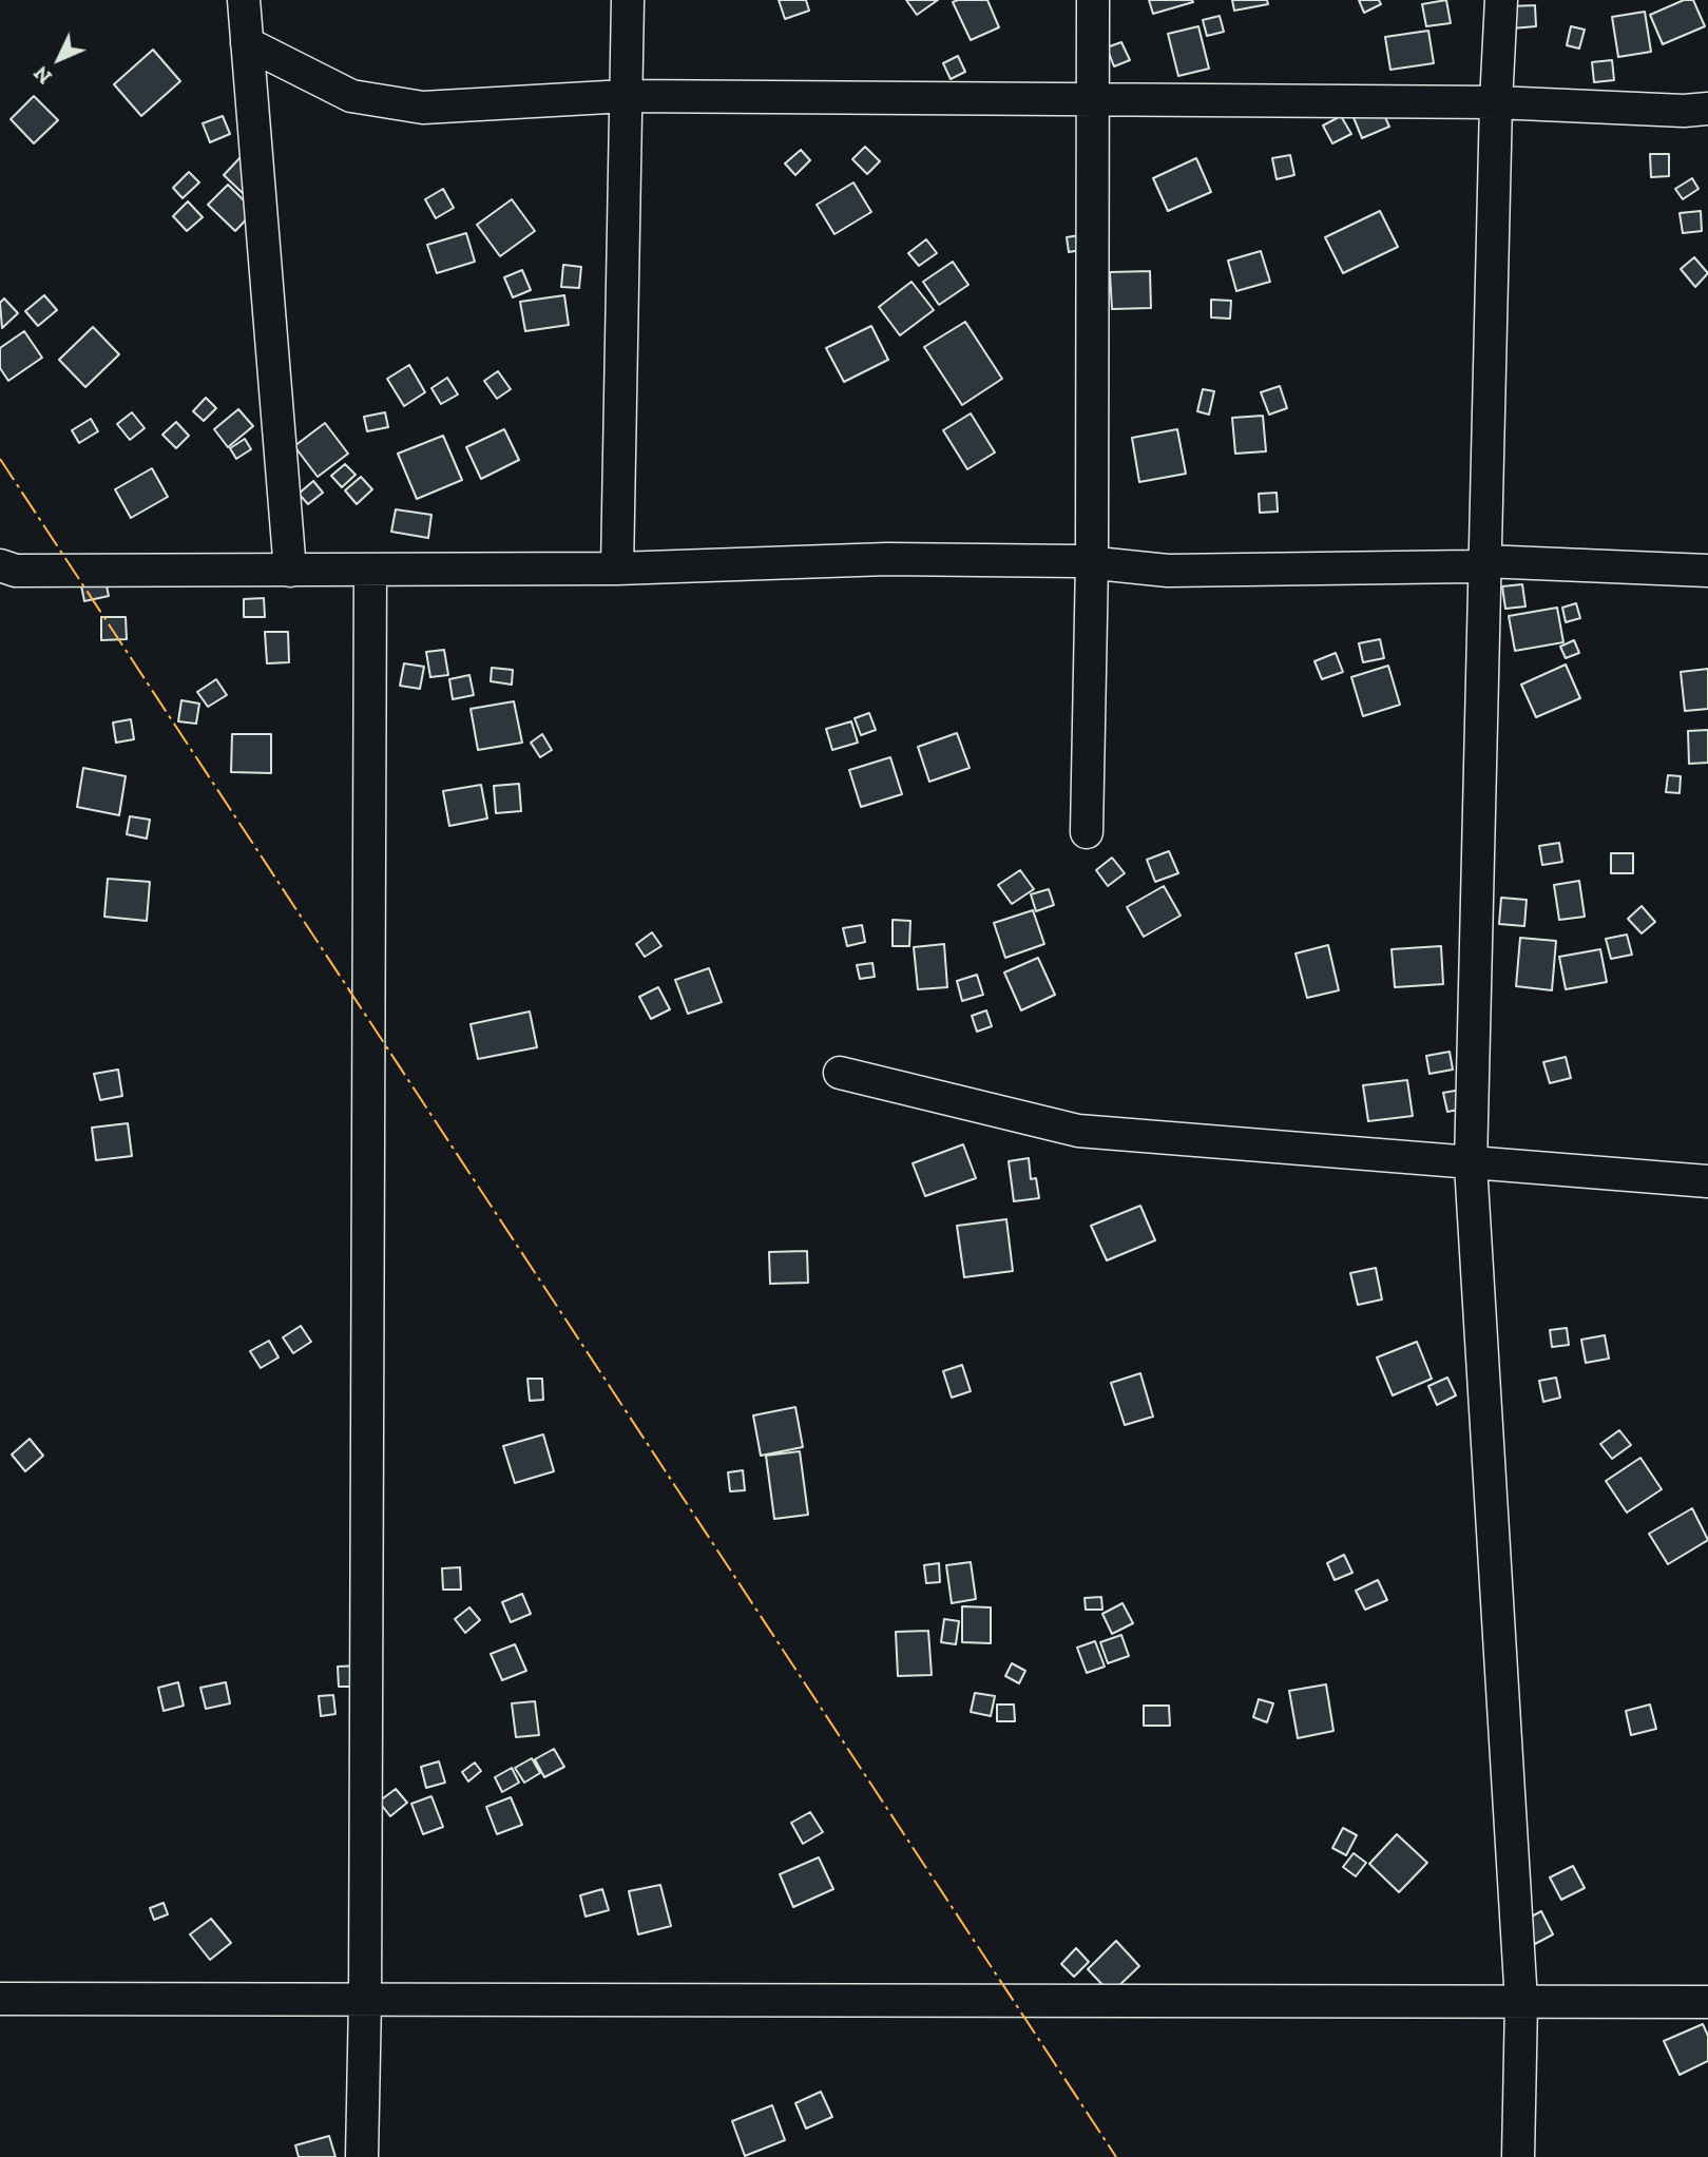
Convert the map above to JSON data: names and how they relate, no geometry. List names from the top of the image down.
{
  "north": "bottom left"
}
